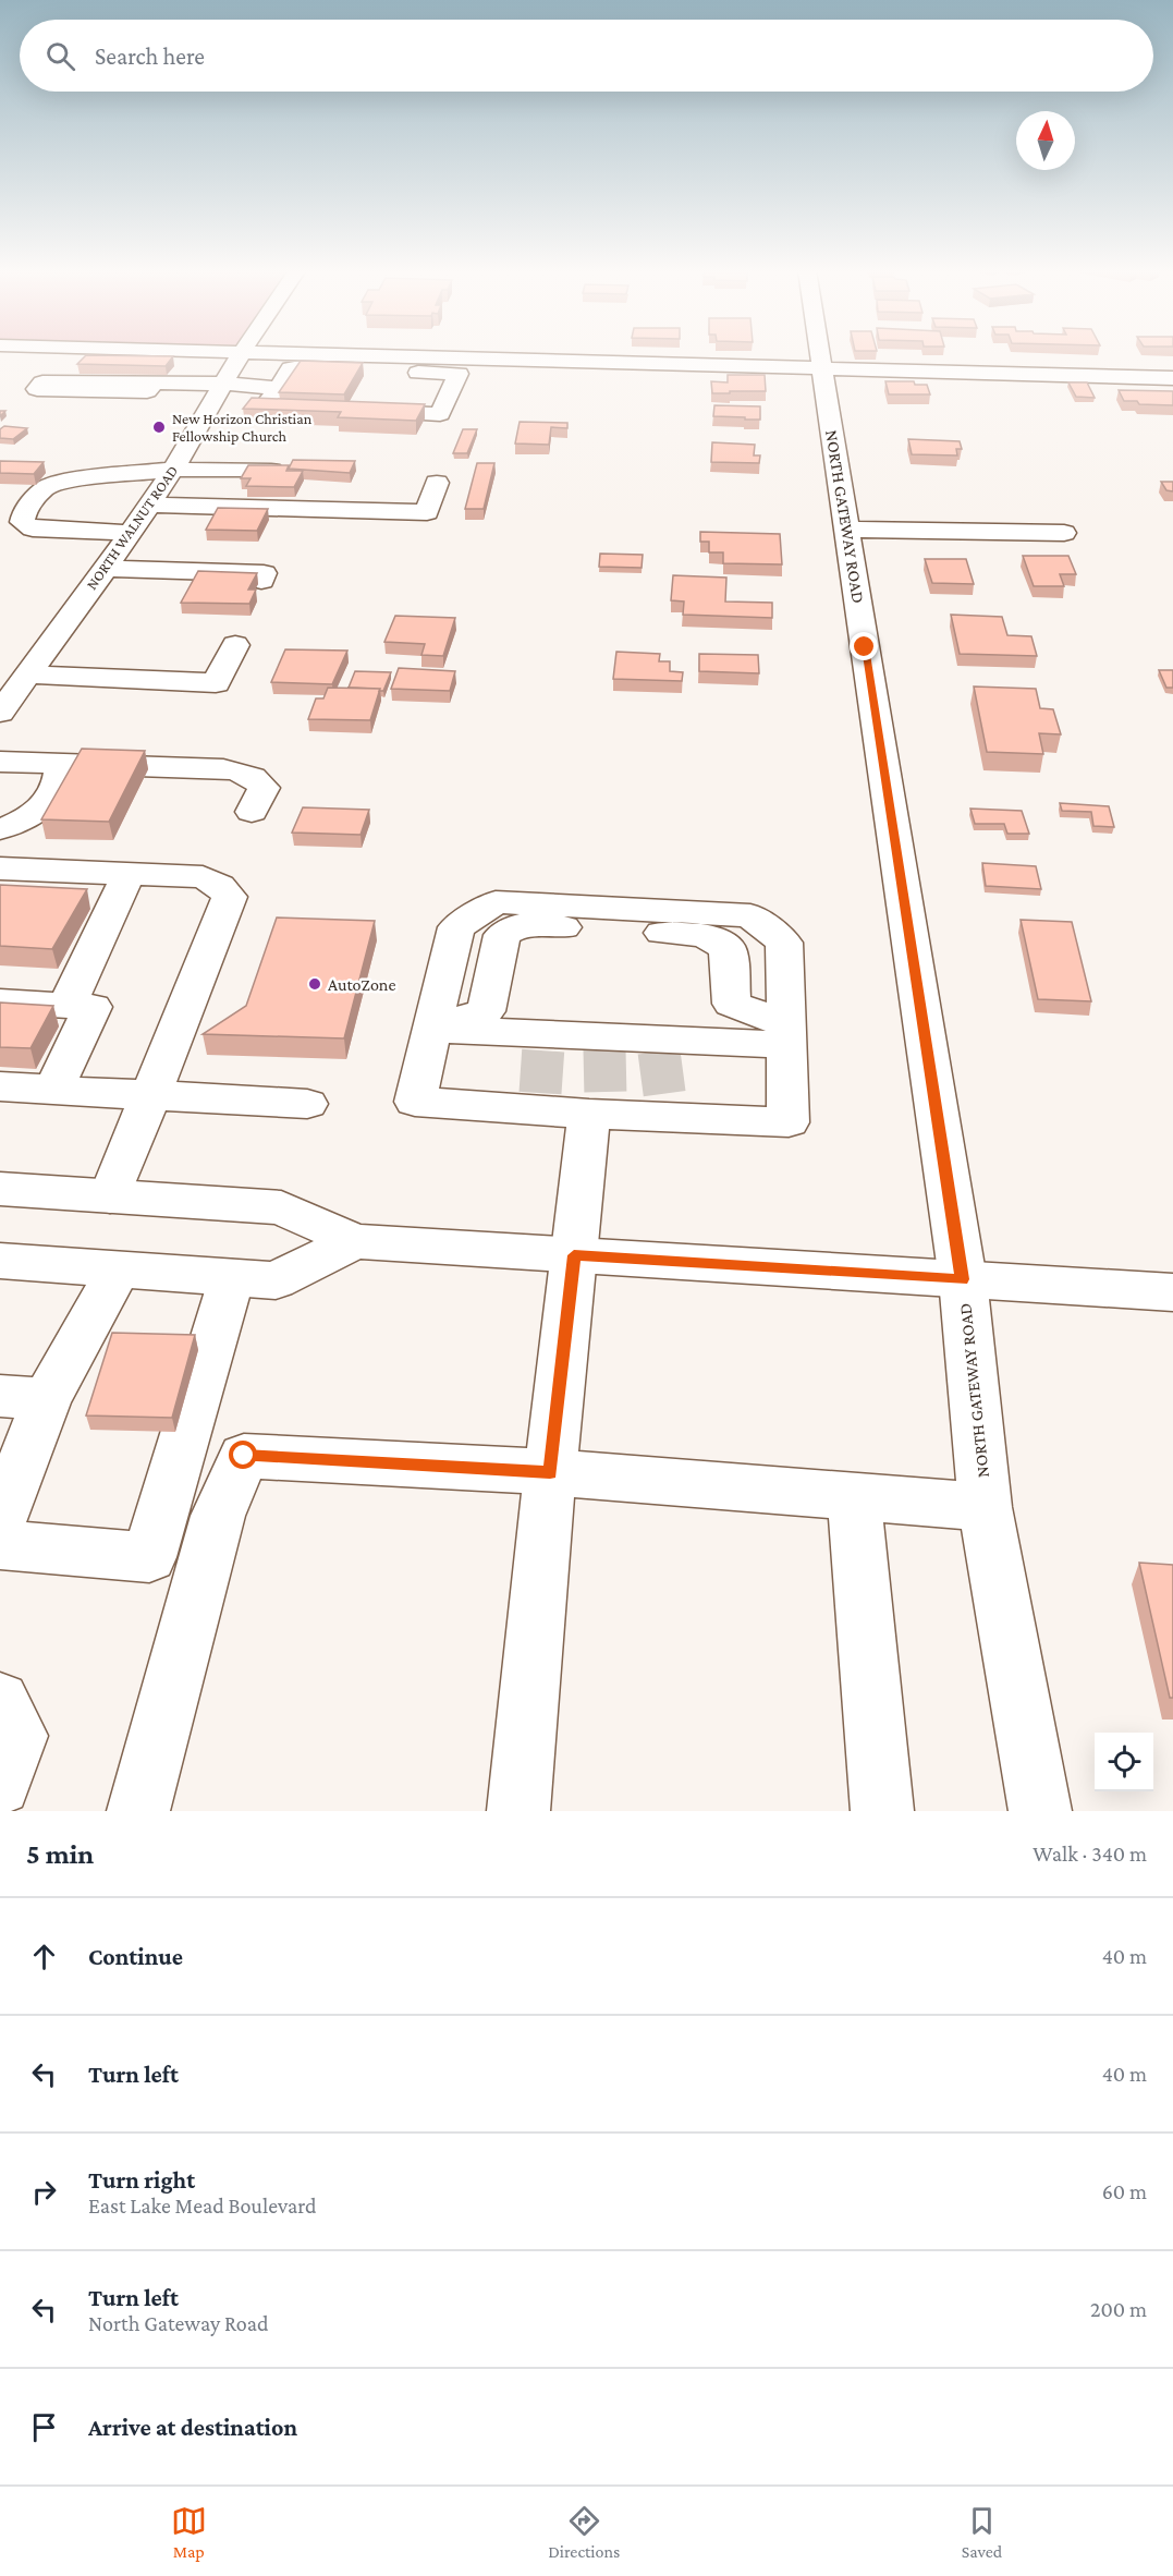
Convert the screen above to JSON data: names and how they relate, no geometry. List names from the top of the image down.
{
  "streets": {
    "street": ["NORTH GATEWAY ROAD", "NORTH WALNUT ROAD"]
  },
  "places": ["New Horizon Christian Fellowship Church", "AutoZone"],
  "north": "top",
  "page": {
    "search": "Search here",
    "heading": ["5 min", "Walk · 340 m"],
    "list": [
      ["Continue", "40 m"],
      ["Turn left", "40 m"],
      ["Turn right", "East Lake Mead Boulevard", "60 m"],
      ["Turn left", "North Gateway Road", "200 m"],
      "Arrive at destination"
    ],
    "nav": ["Map", "Directions", "Saved"]
  }
}
